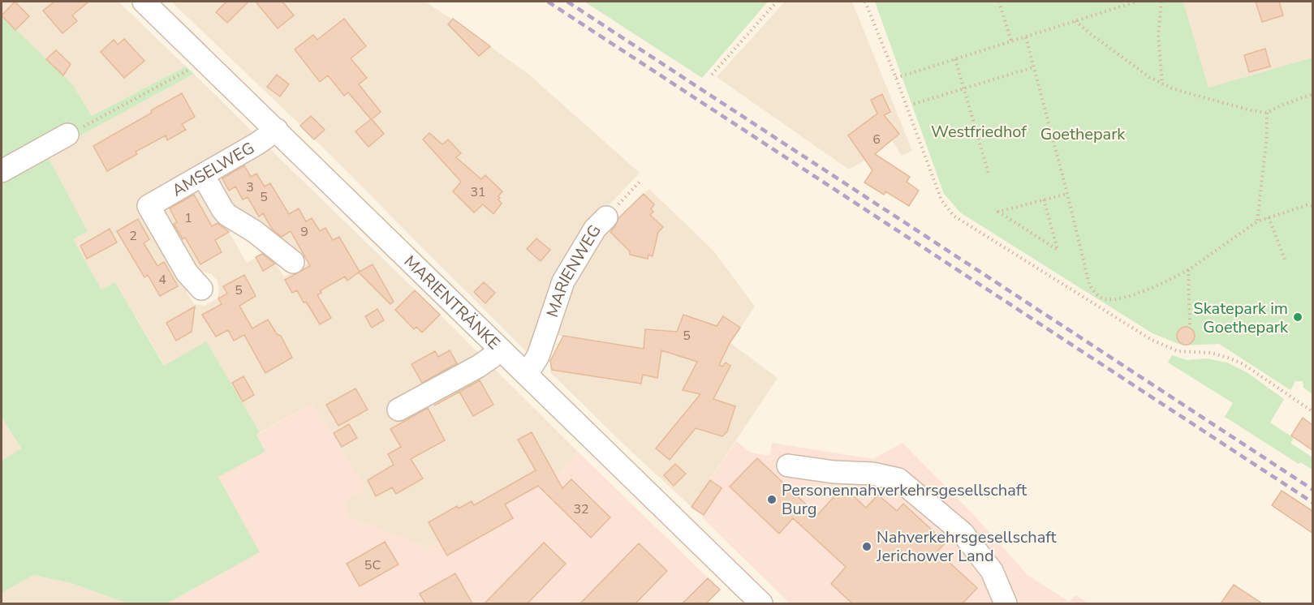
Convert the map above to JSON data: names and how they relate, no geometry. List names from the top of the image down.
{
  "streets": {
    "street": ["AMSELWEG", "MARIENWEG", "MARIENTRÄNKE"]
  },
  "crossings": [
    ["AMSELWEG", "MARIENTRÄNKE"],
    ["MARIENWEG", "MARIENTRÄNKE"]
  ],
  "parks": ["Westfriedhof", "Goethepark"],
  "places": ["Skatepark im Goethepark", "Personennahverkehrsgesellschaft Burg", "Nahverkehrsgesellschaft Jerichower Land"],
  "house_numbers": [
    "6",
    "3",
    "31",
    "5",
    "1",
    "9",
    "2",
    "4",
    "5",
    "5",
    "32",
    "5C"
  ]
}
